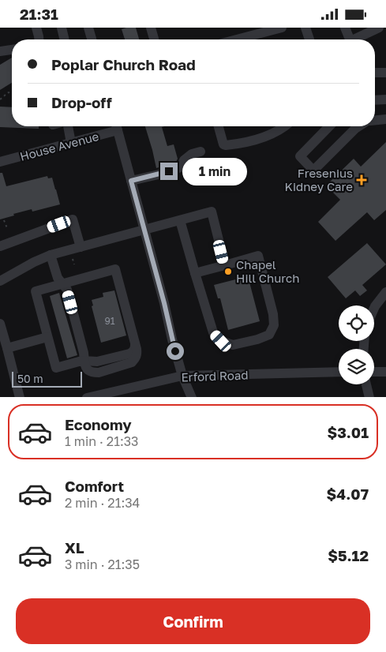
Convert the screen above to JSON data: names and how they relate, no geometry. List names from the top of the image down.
{
  "streets": {
    "street": ["House Avenue", "Erford Road"]
  },
  "places": {
    "health": ["Fresenius Kidney Care"],
    "other": ["Chapel Hill Church"]
  },
  "house_numbers": ["91"],
  "scale_bar": "50 m",
  "page": {
    "status": "21:31",
    "banner": ["Poplar Church Road", "Drop-off"],
    "bubble": "1 min",
    "scale": "50 m",
    "list": [
      {
        "name": "Economy",
        "note": "1 min · 21:33",
        "value": "$3.01"
      },
      {
        "name": "Comfort",
        "note": "2 min · 21:34",
        "value": "$4.07"
      },
      {
        "name": "XL",
        "note": "3 min · 21:35",
        "value": "$5.12"
      }
    ],
    "buttons": "Confirm"
  }
}
